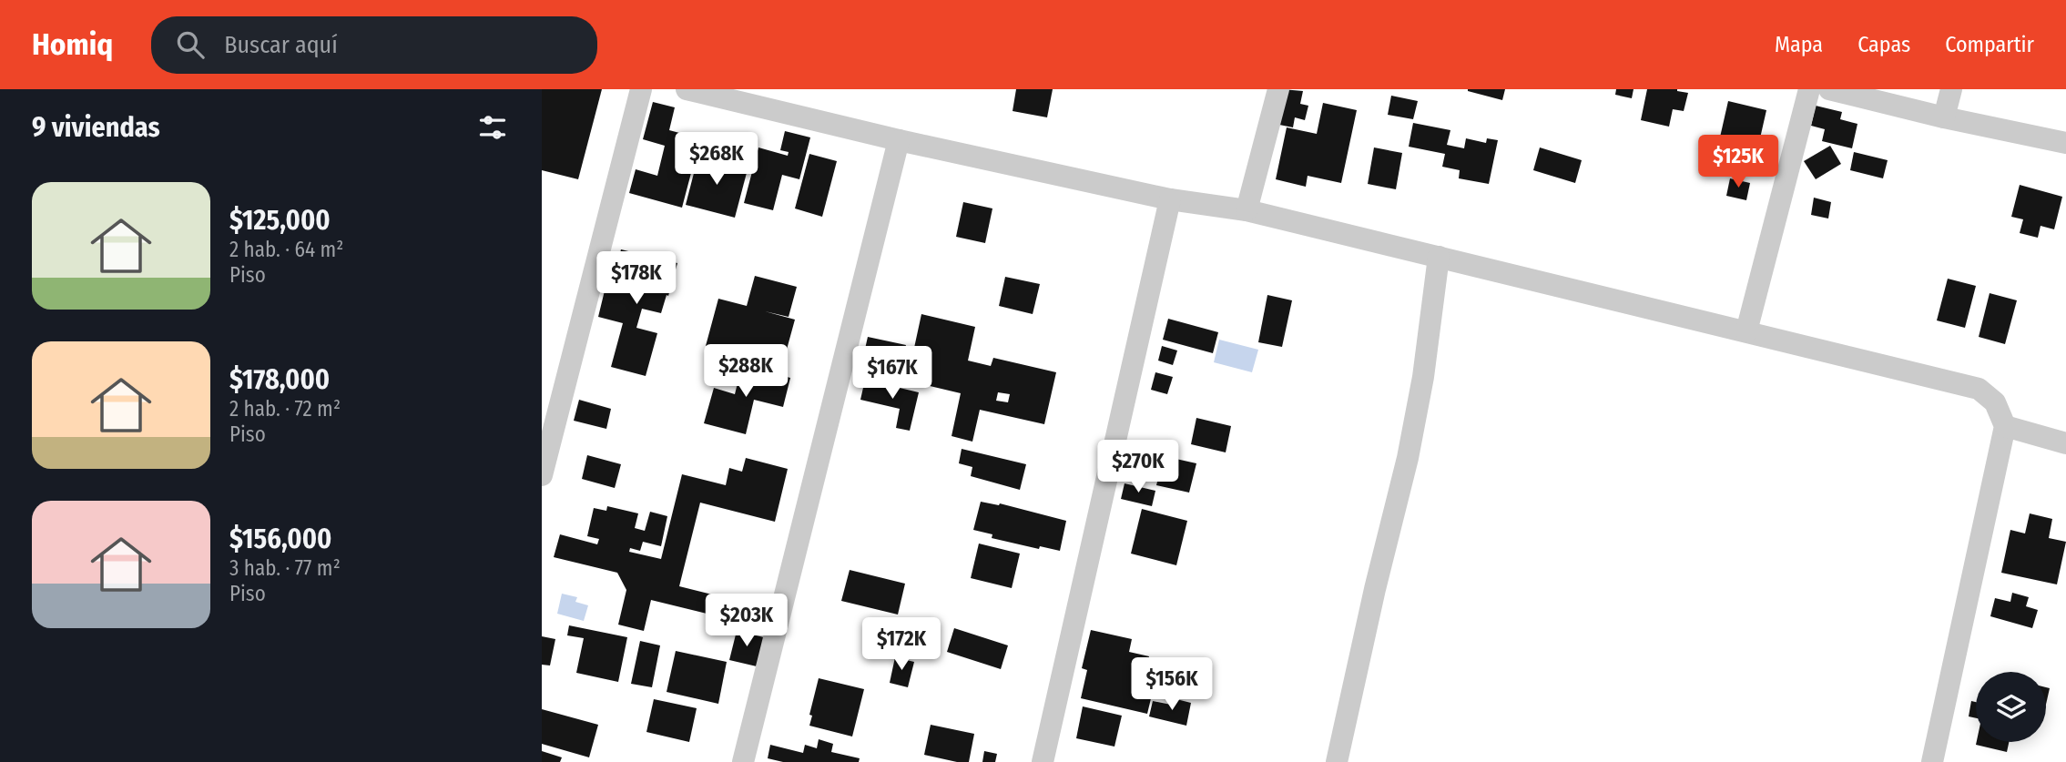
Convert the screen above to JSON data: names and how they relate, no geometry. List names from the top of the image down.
{
  "page": {
    "header": "Homiq",
    "search": "Buscar aquí",
    "nav": ["Mapa", "Capas", "Compartir"],
    "heading": "9 viviendas",
    "price": [
      "$268K",
      "$125K",
      "$178K",
      "$288K",
      "$167K",
      "$270K",
      "$203K",
      "$172K",
      "$156K"
    ],
    "list": [
      {
        "name": "$125,000",
        "note": "2 hab. · 64 m² · Piso"
      },
      {
        "name": "$178,000",
        "note": "2 hab. · 72 m² · Piso"
      },
      {
        "name": "$156,000",
        "note": "3 hab. · 77 m² · Piso"
      }
    ]
  }
}
